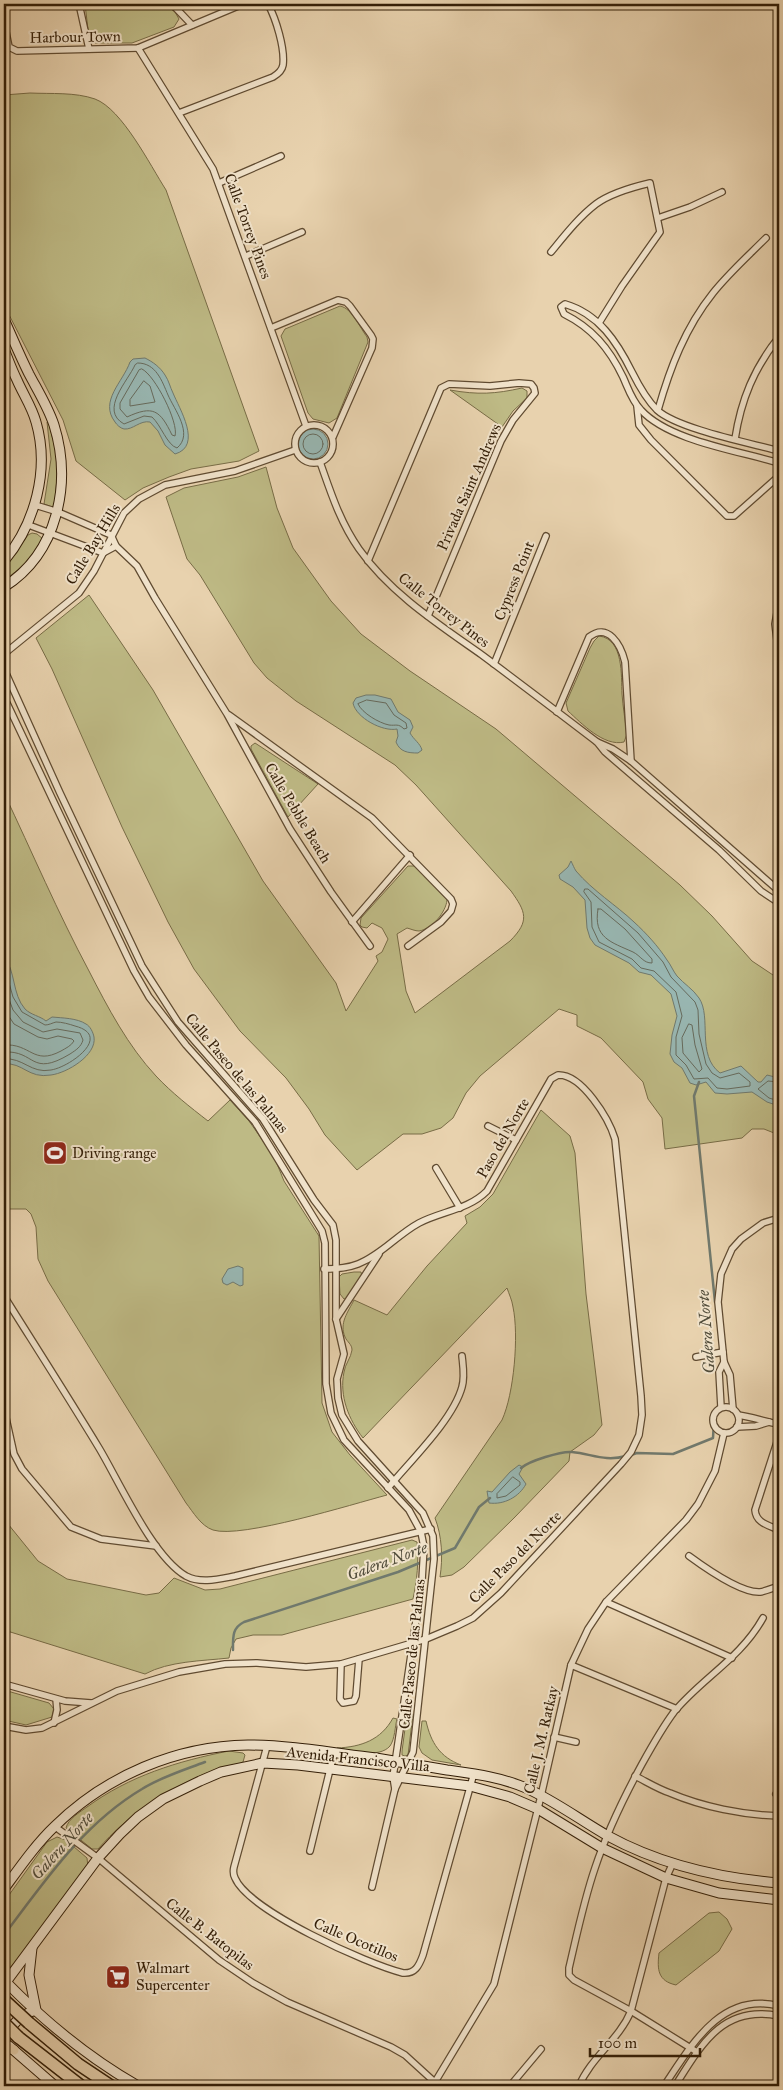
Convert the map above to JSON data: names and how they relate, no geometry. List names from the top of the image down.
{
  "streets": {
    "main road": ["Avenida Francisco Villa"],
    "street": [
      "Harbour Town",
      "Calle Torrey Pines",
      "Privada Saint Andrews",
      "Calle Bay Hills",
      "Cypress Point",
      "Calle Pebble Beach",
      "Calle Paseo de las Palmas",
      "Paso del Norte",
      "Calle Paso del Norte",
      "Calle J. M. Ratkay",
      "Calle B. Batopilas",
      "Calle Ocotillos"
    ]
  },
  "crossings": [
    ["Harbour Town", "Calle Torrey Pines"],
    ["Calle Torrey Pines", "Privada Saint Andrews"],
    ["Calle Torrey Pines", "Calle Bay Hills"],
    ["Calle Torrey Pines", "Cypress Point"],
    ["Calle Bay Hills", "Calle Pebble Beach"],
    ["Calle Paseo de las Palmas", "Paso del Norte"],
    ["Calle Paseo de las Palmas", "Calle Paso del Norte"],
    ["Calle Paseo de las Palmas", "Avenida Francisco Villa"],
    ["Paso del Norte", "Calle Paso del Norte"],
    ["Calle J. M. Ratkay", "Avenida Francisco Villa"],
    ["Calle J. M. Ratkay", "Calle B. Batopilas"],
    ["Avenida Francisco Villa", "Calle B. Batopilas"],
    ["Avenida Francisco Villa", "Calle Ocotillos"]
  ],
  "water": ["Galera Norte"],
  "places": {
    "sports": ["Driving range"],
    "supermarket": ["Walmart Supercenter"]
  },
  "scale_bar": "100 m"
}
